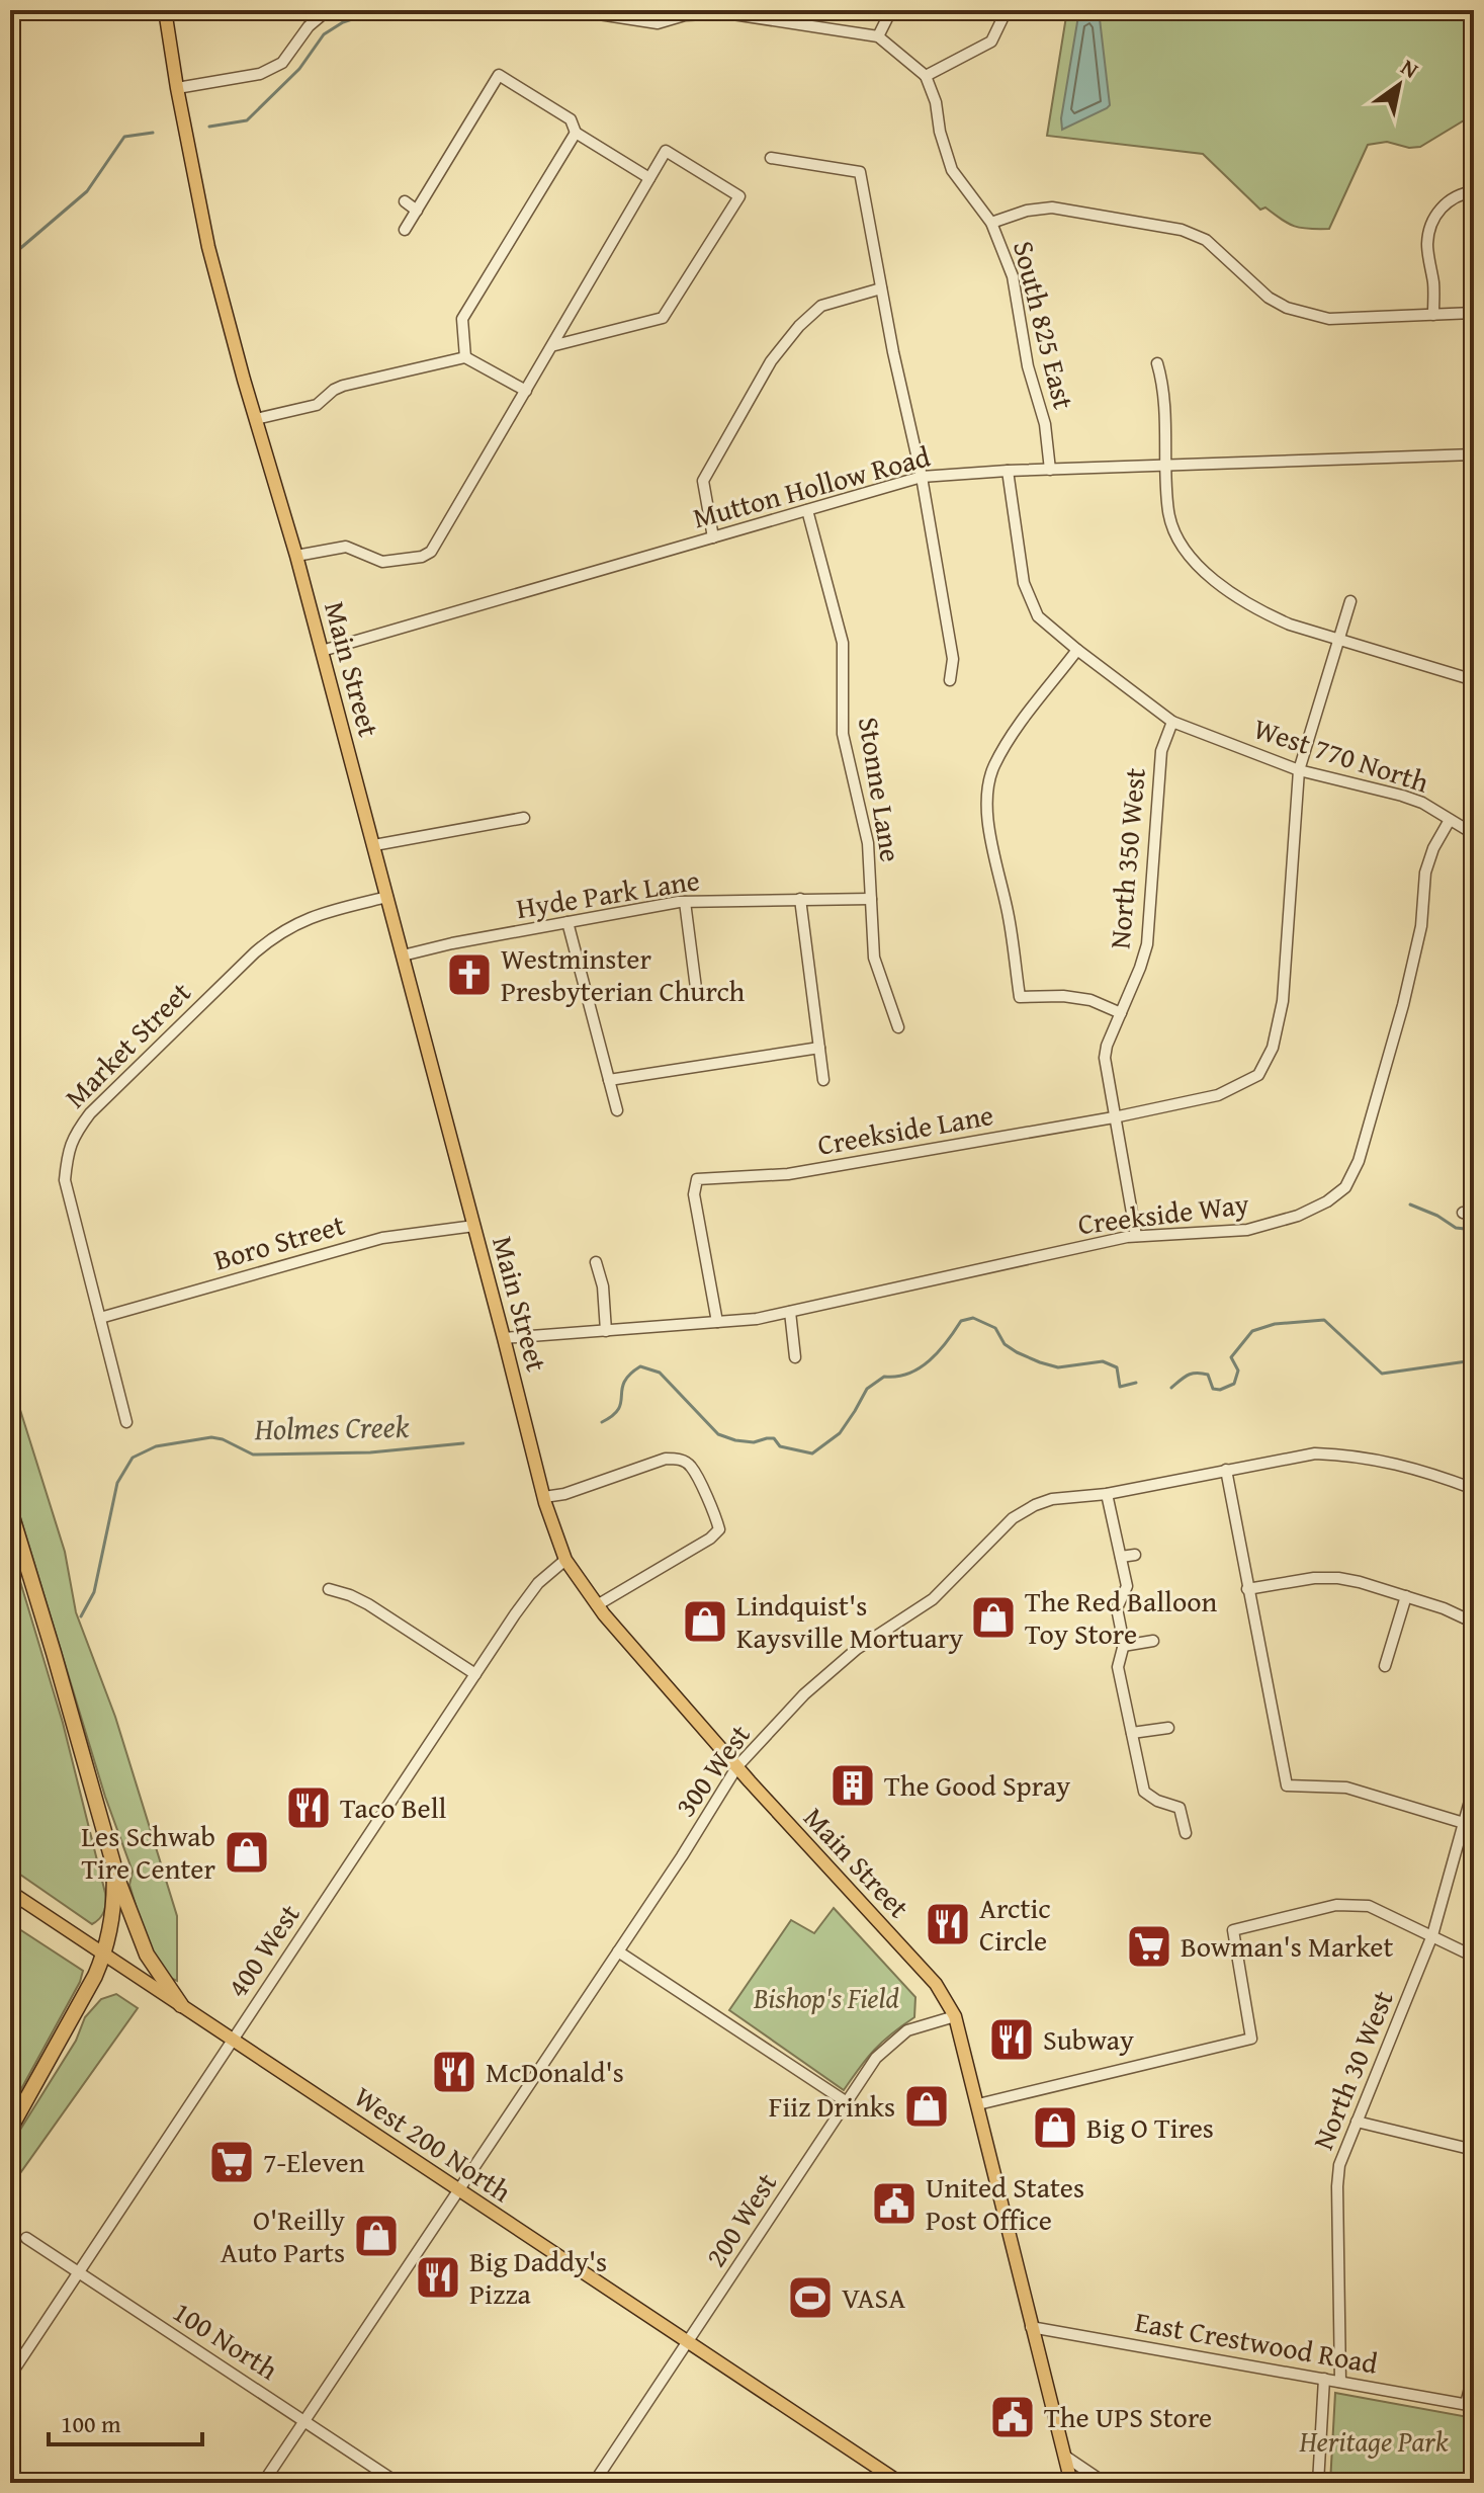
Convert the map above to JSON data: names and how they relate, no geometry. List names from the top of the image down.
{
  "streets": {
    "main road": ["Main Street", "West 200 North"],
    "street": [
      "South 825 East",
      "Mutton Hollow Road",
      "West 770 North",
      "Stonne Lane",
      "North 350 West",
      "Hyde Park Lane",
      "Market Street",
      "Creekside Lane",
      "Creekside Way",
      "Boro Street",
      "300 West",
      "400 West",
      "North 30 West",
      "200 West",
      "100 North",
      "East Crestwood Road"
    ]
  },
  "crossings": [
    ["South 825 East", "Mutton Hollow Road"],
    ["Mutton Hollow Road", "Main Street"],
    ["Mutton Hollow Road", "West 770 North"],
    ["Mutton Hollow Road", "Stonne Lane"],
    ["Main Street", "Hyde Park Lane"],
    ["Main Street", "Market Street"],
    ["Main Street", "Creekside Way"],
    ["Main Street", "Boro Street"],
    ["Main Street", "300 West"],
    ["Main Street", "400 West"],
    ["Main Street", "200 West"],
    ["Main Street", "East Crestwood Road"],
    ["West 770 North", "North 350 West"],
    ["West 770 North", "Creekside Lane"],
    ["West 770 North", "Creekside Way"],
    ["Stonne Lane", "Hyde Park Lane"],
    ["North 350 West", "Creekside Lane"],
    ["North 350 West", "Creekside Way"],
    ["Market Street", "Boro Street"],
    ["Creekside Lane", "Creekside Way"],
    ["300 West", "West 200 North"],
    ["300 West", "100 North"],
    ["400 West", "West 200 North"],
    ["400 West", "100 North"],
    ["North 30 West", "East Crestwood Road"],
    ["West 200 North", "200 West"]
  ],
  "water": ["Holmes Creek"],
  "parks": ["Bishop's Field", "Heritage Park"],
  "places": {
    "church": ["Westminster Presbyterian Church"],
    "shop": [
      "The Red Balloon Toy Store",
      "Lindquist's Kaysville Mortuary",
      "Les Schwab Tire Center",
      "Fiiz Drinks",
      "Big O Tires",
      "O'Reilly Auto Parts"
    ],
    "building": ["The Good Spray"],
    "restaurant": [
      "Taco Bell",
      "Arctic Circle",
      "Subway",
      "McDonald's",
      "Big Daddy's Pizza"
    ],
    "supermarket": ["Bowman's Market", "7-Eleven"],
    "public building": ["United States Post Office", "The UPS Store"],
    "sports": ["VASA"]
  },
  "scale_bar": "100 m",
  "north": "top right"
}
